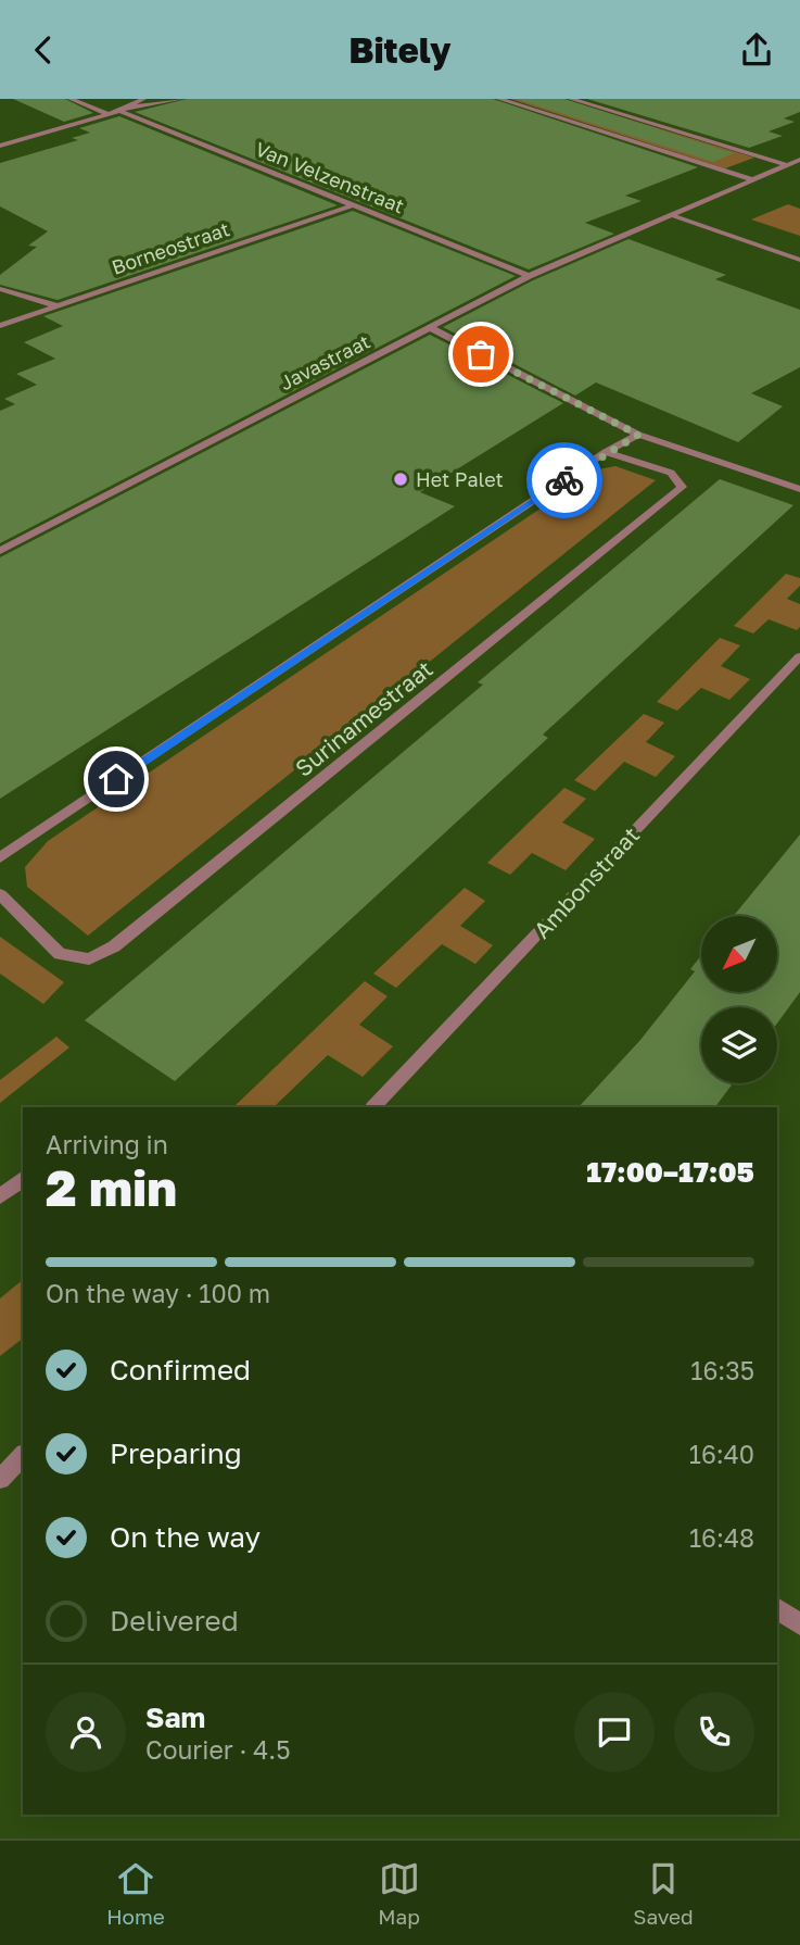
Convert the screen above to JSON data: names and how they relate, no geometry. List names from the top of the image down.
{
  "streets": {
    "street": [
      "Van Velzenstraat",
      "Borneostraat",
      "Javastraat",
      "Surinamestraat",
      "Ambonstraat"
    ]
  },
  "crossings": [
    ["Van Velzenstraat", "Borneostraat"],
    ["Van Velzenstraat", "Javastraat"]
  ],
  "places": ["Het Palet"],
  "north": "bottom left",
  "page": {
    "header": "Bitely",
    "heading": ["2 min", "Arriving in", "17:00–17:05"],
    "panel": ["Sam", "Courier · 4.5"],
    "bar": "On the way · 100 m",
    "list": [
      ["Confirmed", "16:35"],
      ["Preparing", "16:40"],
      ["On the way", "16:48"],
      "Delivered"
    ],
    "tabs": ["Home", "Map", "Saved"]
  }
}
